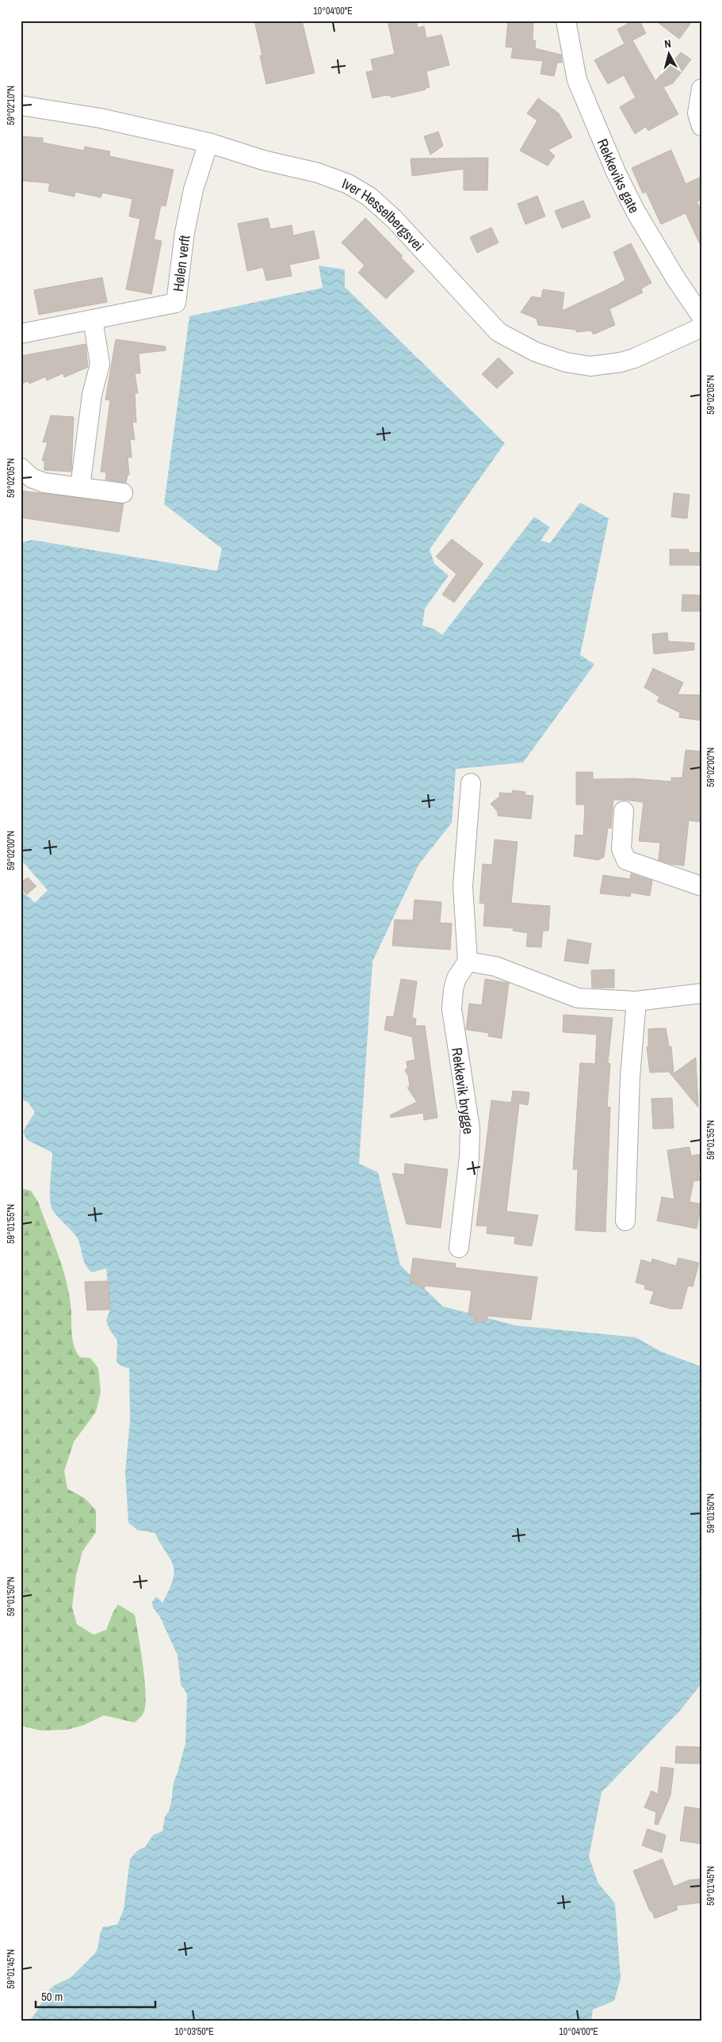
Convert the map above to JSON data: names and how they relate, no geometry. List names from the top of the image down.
{
  "streets": {
    "street": [
      "Rekkeviks gate",
      "Iver Hesselbergsvei",
      "Hølen verft",
      "Rekkevik brygge"
    ]
  },
  "crossings": [
    ["Iver Hesselbergsvei", "Hølen verft"]
  ],
  "scale_bar": "50 m",
  "north": "top",
  "coordinates": [
    "10°04'00\"E",
    "59°02'10\"N",
    "59°02'05\"N",
    "59°02'00\"N",
    "59°01'55\"N",
    "59°01'50\"N",
    "59°01'45\"N",
    "10°03'50\"E"
  ]
}
